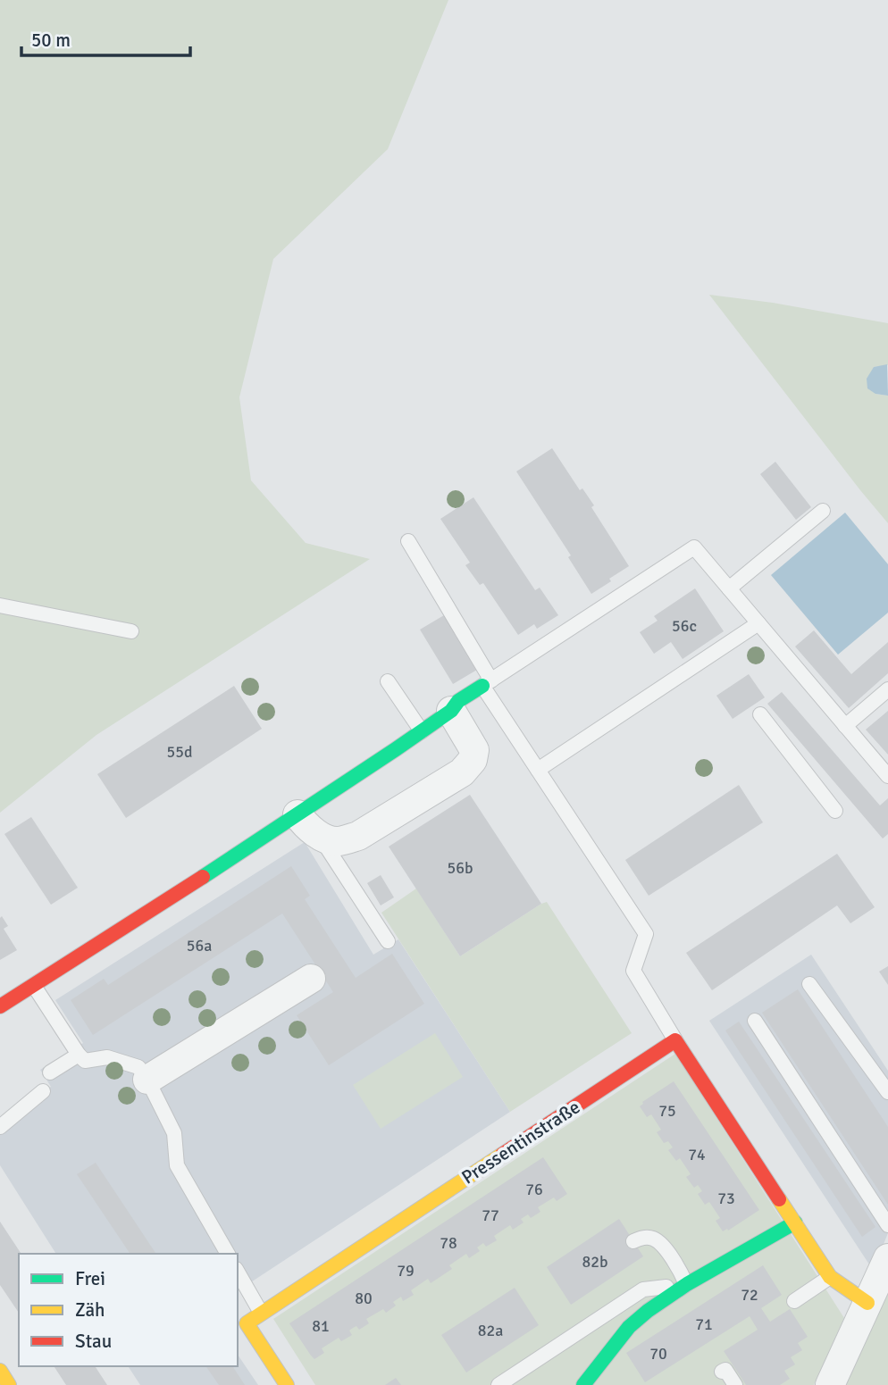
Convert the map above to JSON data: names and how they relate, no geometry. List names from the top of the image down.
{
  "streets": {
    "street": ["Pressentinstraße"]
  },
  "house_numbers": [
    "56c",
    "55d",
    "56b",
    "56a",
    "75",
    "74",
    "76",
    "73",
    "77",
    "78",
    "82b",
    "79",
    "72",
    "80",
    "71",
    "81",
    "82a",
    "70"
  ],
  "legend": ["Frei", "Zäh", "Stau"],
  "scale_bar": "50 m"
}
